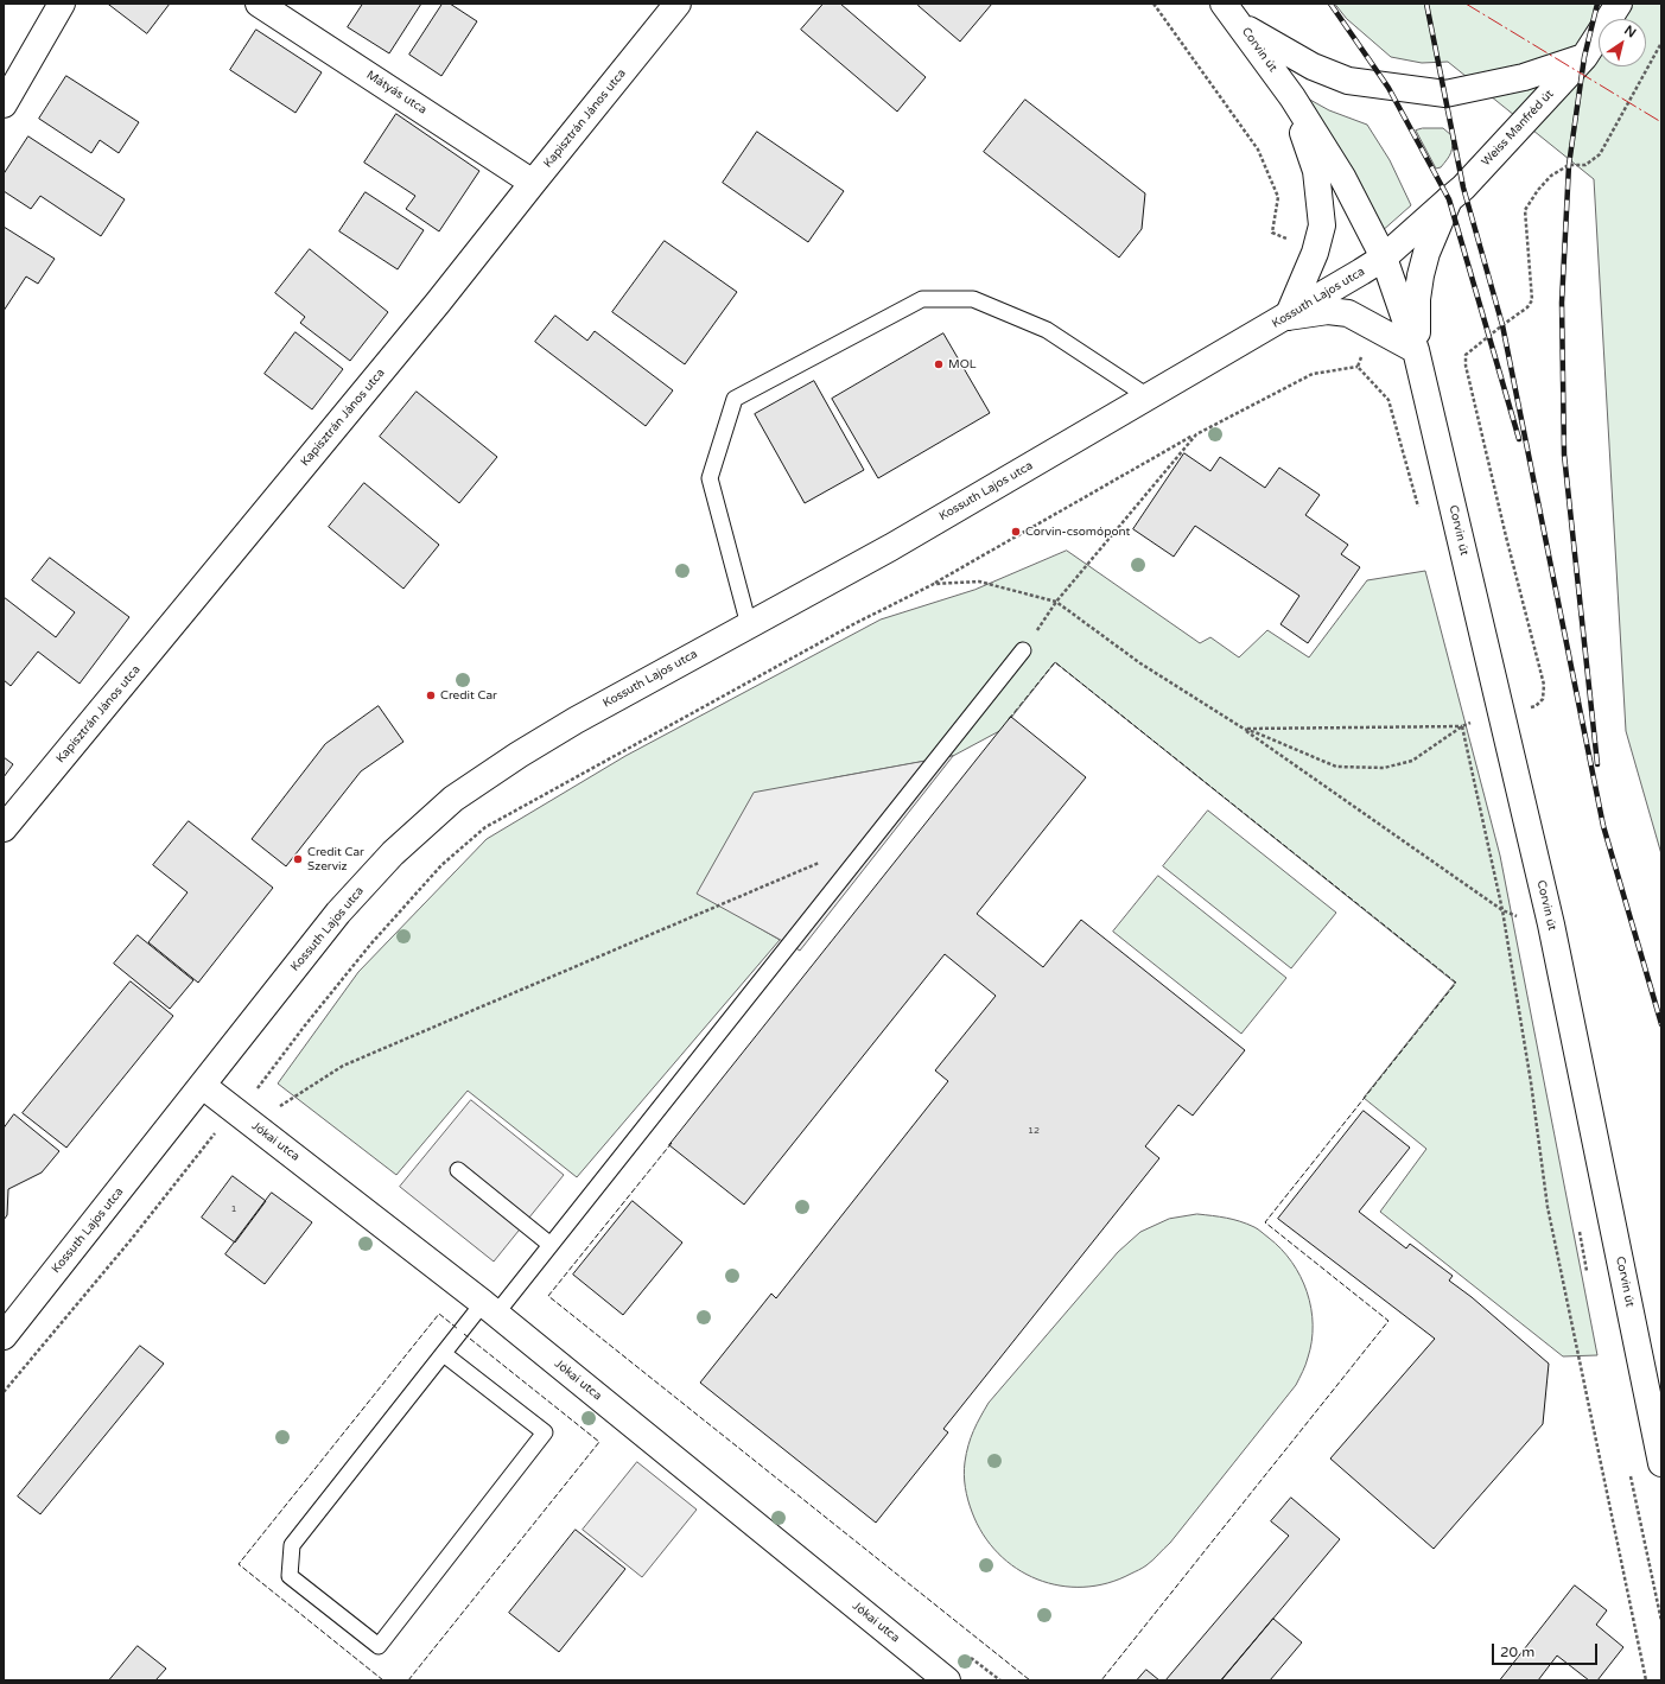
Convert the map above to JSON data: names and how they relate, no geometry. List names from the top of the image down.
{
  "streets": {
    "street": [
      "Corvin út",
      "Mátyás utca",
      "Kapisztrán János utca",
      "Weiss Manfréd út",
      "Kossuth Lajos utca",
      "Jókai utca"
    ]
  },
  "crossings": [
    ["Corvin út", "Weiss Manfréd út"],
    ["Corvin út", "Kossuth Lajos utca"],
    ["Mátyás utca", "Kapisztrán János utca"],
    ["Weiss Manfréd út", "Kossuth Lajos utca"],
    ["Kossuth Lajos utca", "Jókai utca"]
  ],
  "places": [
    "MOL",
    "Corvin-csomópont",
    "Credit Car",
    "Credit Car Szerviz"
  ],
  "house_numbers": ["12", "1"],
  "scale_bar": "20 m",
  "north": "top right"
}
